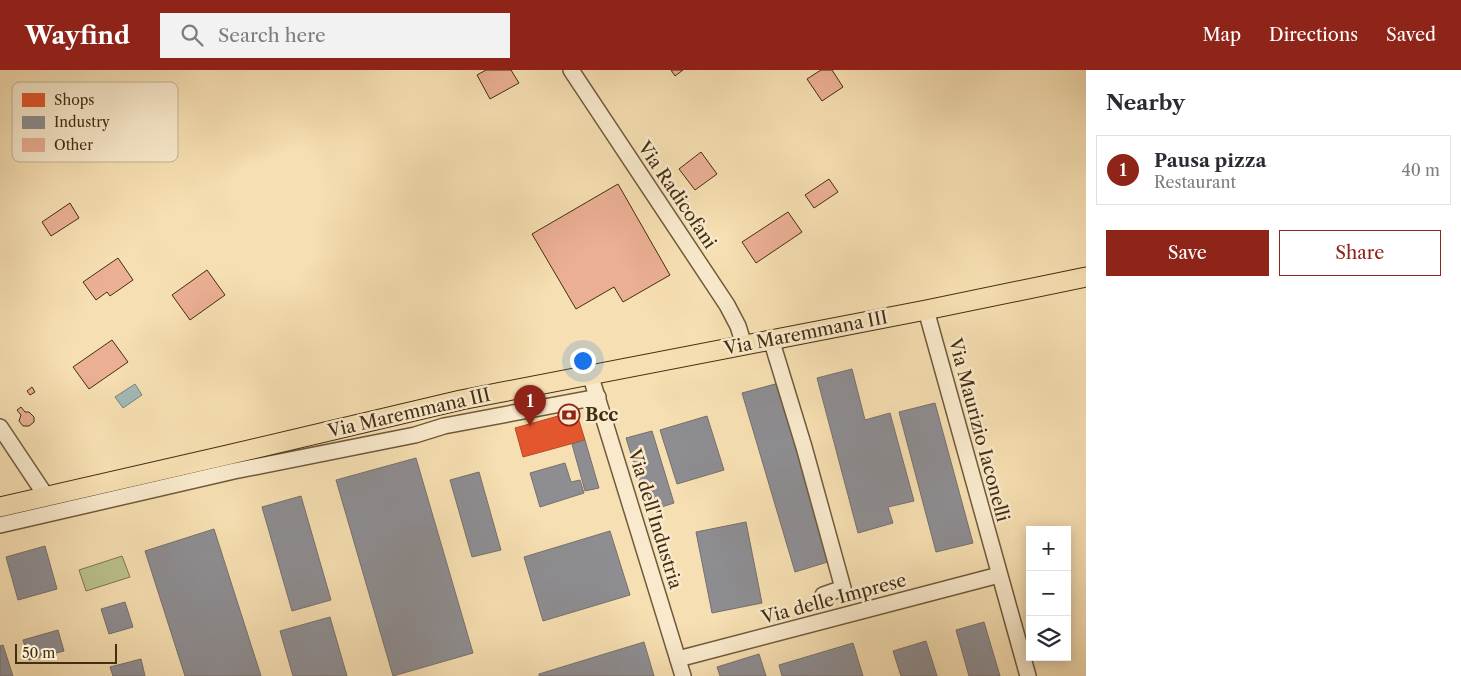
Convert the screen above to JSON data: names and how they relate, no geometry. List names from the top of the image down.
{
  "streets": {
    "main road": ["Via Maremmana III"],
    "street": [
      "Via Radicofani",
      "Via Maurizio Iaconelli",
      "Via dell'Industria",
      "Via delle Imprese"
    ]
  },
  "crossings": [
    ["Via Radicofani", "Via Maremmana III"],
    ["Via Maremmana III", "Via Maurizio Iaconelli"],
    ["Via Maremmana III", "Via dell'Industria"],
    ["Via Maurizio Iaconelli", "Via delle Imprese"],
    ["Via dell'Industria", "Via delle Imprese"]
  ],
  "places": {
    "bank": ["Bcc"]
  },
  "legend": ["Shops", "Industry", "Other"],
  "scale_bar": "50 m",
  "page": {
    "header": "Wayfind",
    "search": "Search here",
    "nav": ["Map", "Directions", "Saved"],
    "heading": "Nearby",
    "list": [
      {
        "mark": "1",
        "name": "Pausa pizza",
        "note": "Restaurant",
        "value": "40 m"
      }
    ],
    "buttons": ["Save", "Share"],
    "pins": "1",
    "map_buttons": ["+", "−"],
    "scale": "50 m"
  }
}
